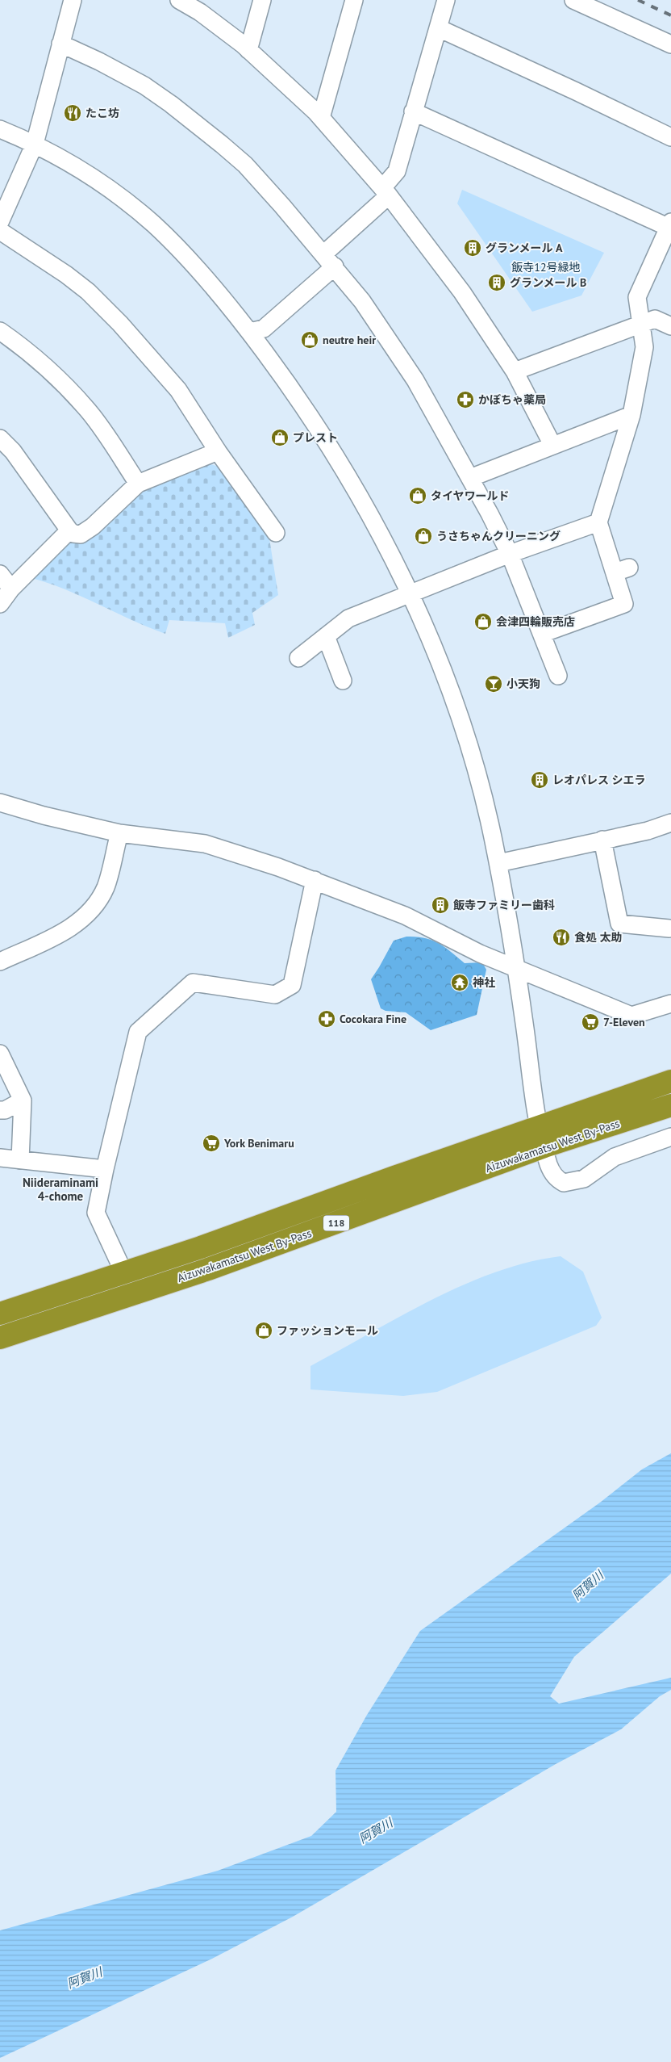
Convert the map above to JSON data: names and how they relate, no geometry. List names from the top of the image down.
{
  "streets": {
    "highway": ["Aizuwakamatsu West By-Pass", "118"]
  },
  "districts": ["Niideraminami 4-chome"],
  "water": ["阿賀川"],
  "parks": ["飯寺12号緑地"],
  "places": {
    "restaurant": ["たこ坊", "食処 太助"],
    "building": [
      "グランメール A",
      "グランメール B",
      "レオパレス シエラ",
      "飯寺ファミリー歯科"
    ],
    "shop": [
      "neutre heir",
      "プレスト",
      "タイヤワールド",
      "うさちゃんクリーニング",
      "会津四輪販売店",
      "ファッションモール"
    ],
    "pharmacy": ["かぼちゃ薬局", "Cocokara Fine"],
    "bar": ["小天狗"],
    "temple": ["神社"],
    "supermarket": ["7-Eleven", "York Benimaru"]
  }
}
